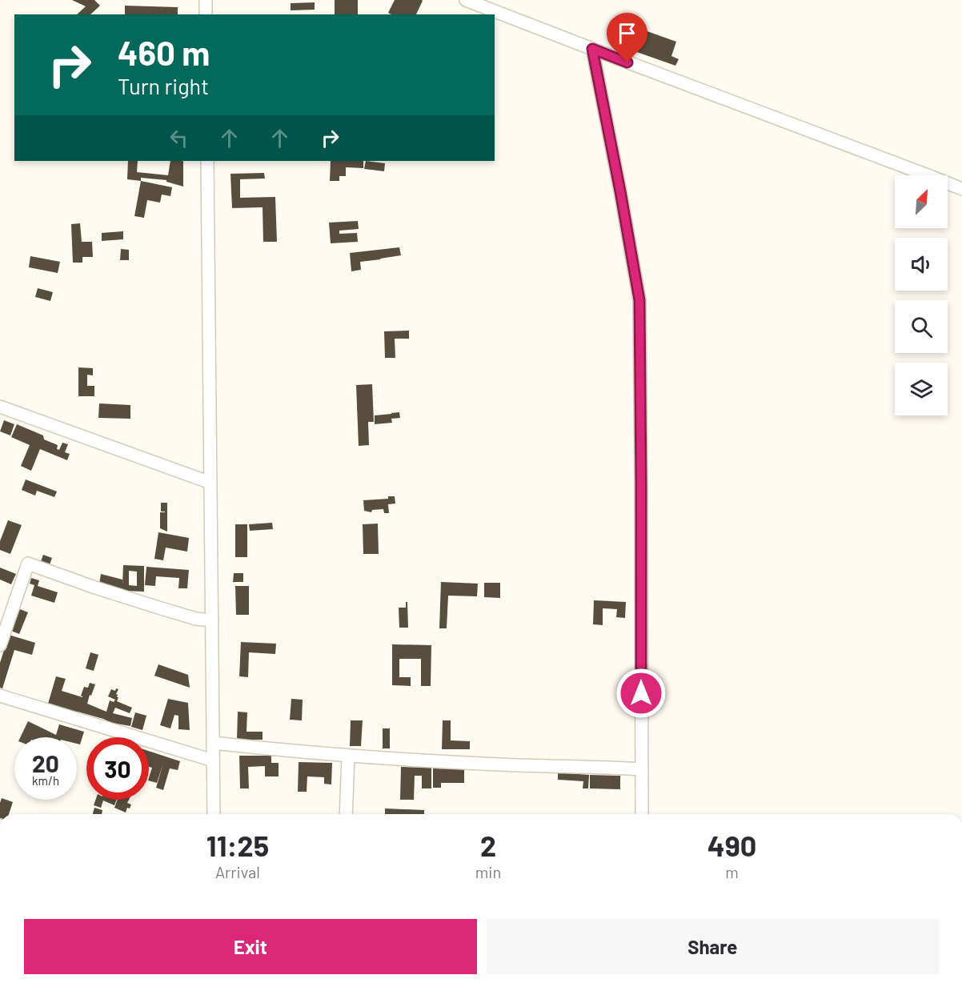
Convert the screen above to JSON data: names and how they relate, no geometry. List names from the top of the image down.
{
  "north": "top right",
  "page": {
    "turn": ["460 m", "Turn right"],
    "speed": "20 km/h",
    "limit": "30",
    "eta": [
      "11:25",
      "Arrival",
      "2",
      "min",
      "490",
      "m"
    ],
    "buttons": ["Exit", "Share"]
  }
}
